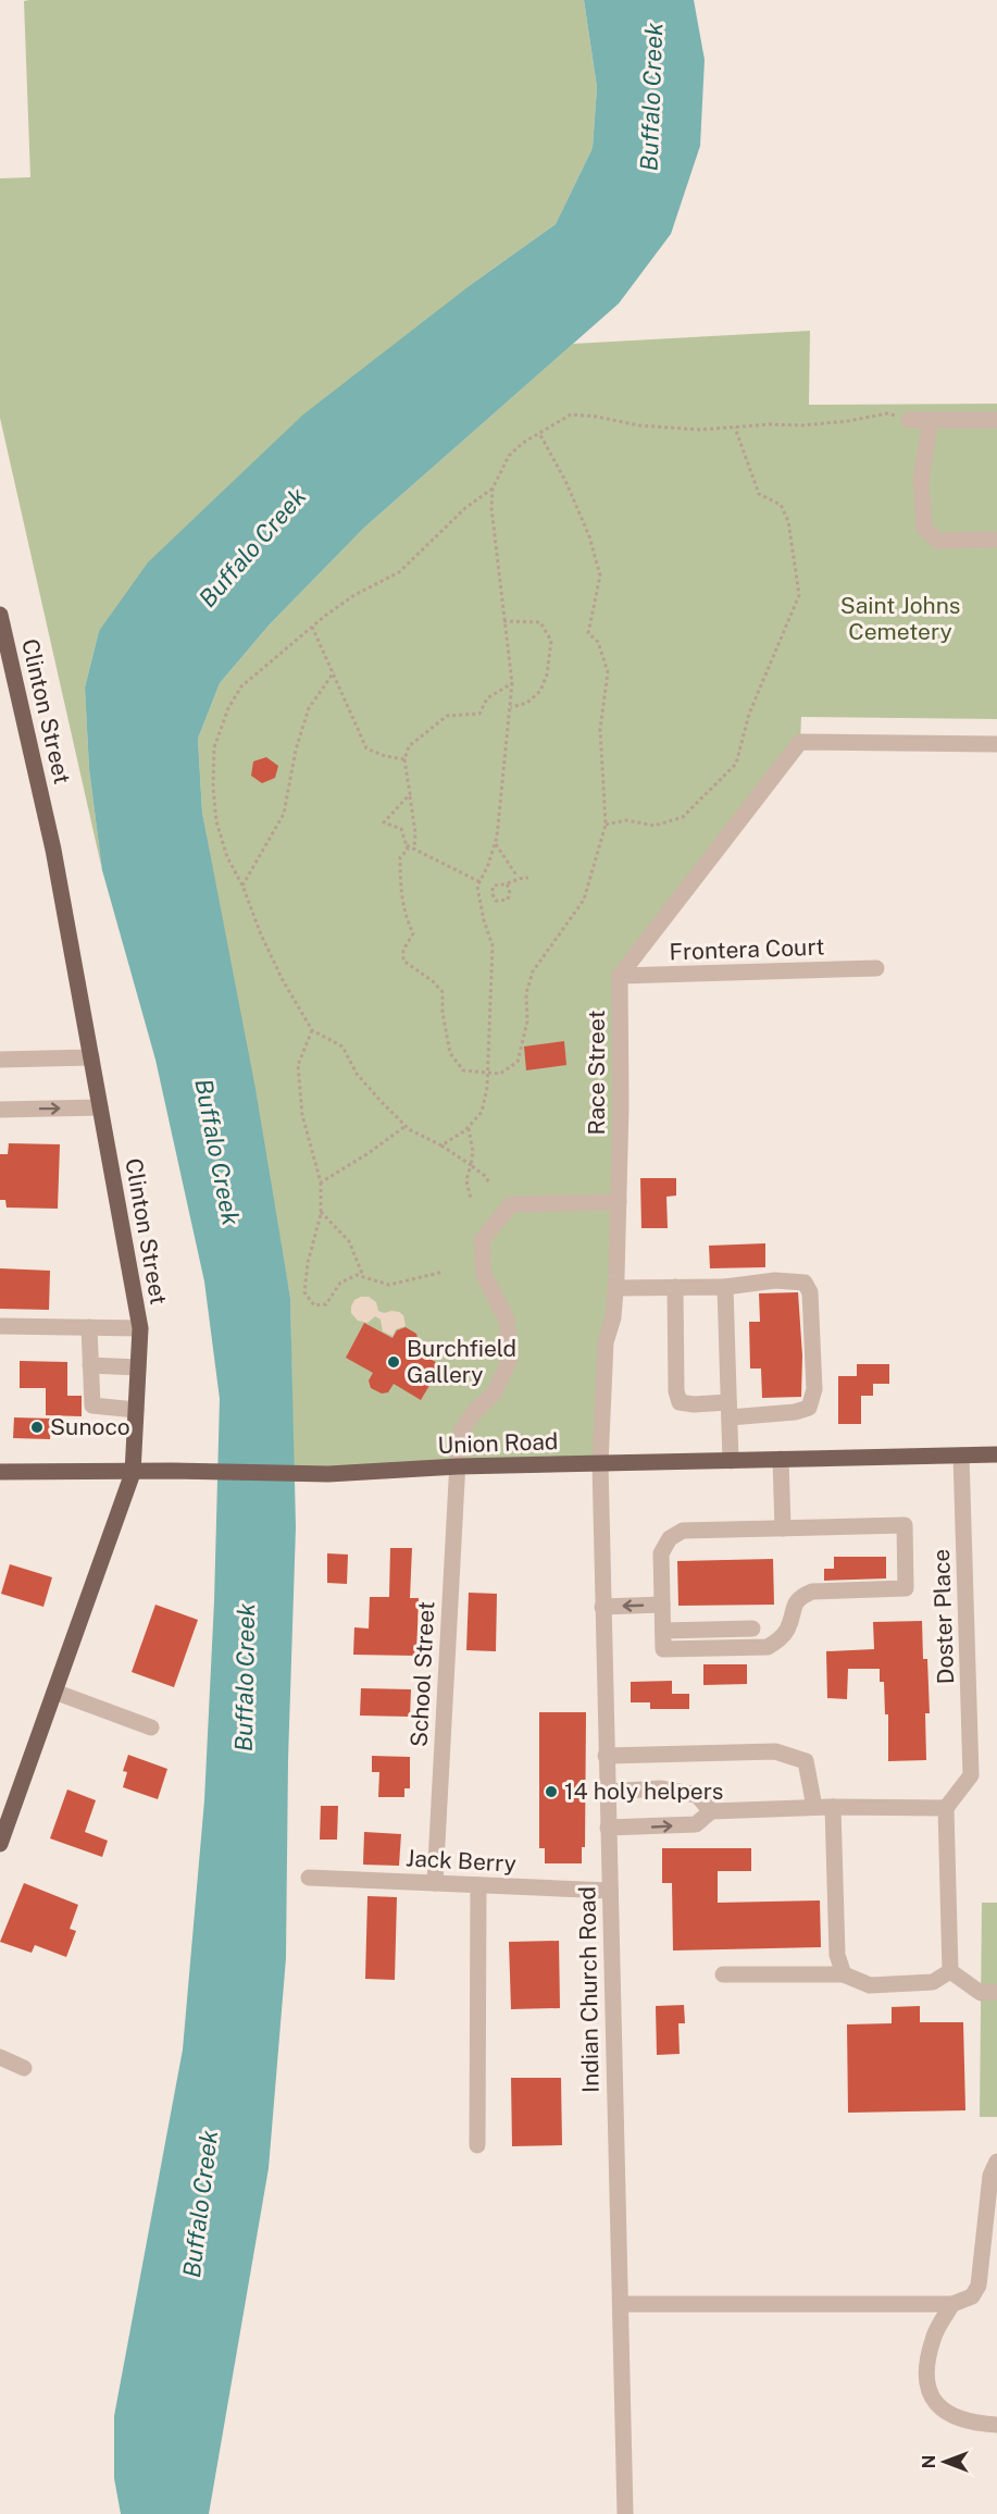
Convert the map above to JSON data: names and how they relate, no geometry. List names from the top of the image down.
{
  "streets": {
    "main road": ["Clinton Street", "Union Road"],
    "street": [
      "Frontera Court",
      "Race Street",
      "Doster Place",
      "School Street",
      "Jack Berry",
      "Indian Church Road"
    ]
  },
  "crossings": [
    ["Clinton Street", "Union Road"],
    ["Frontera Court", "Race Street"],
    ["Race Street", "Union Road"],
    ["Race Street", "School Street"],
    ["Race Street", "Indian Church Road"],
    ["Union Road", "Doster Place"],
    ["Union Road", "School Street"],
    ["Union Road", "Indian Church Road"],
    ["School Street", "Jack Berry"],
    ["Jack Berry", "Indian Church Road"]
  ],
  "water": ["Buffalo Creek"],
  "parks": ["Saint Johns Cemetery"],
  "places": ["Burchfield Gallery", "Sunoco", "14 holy helpers"],
  "north": "left"
}
